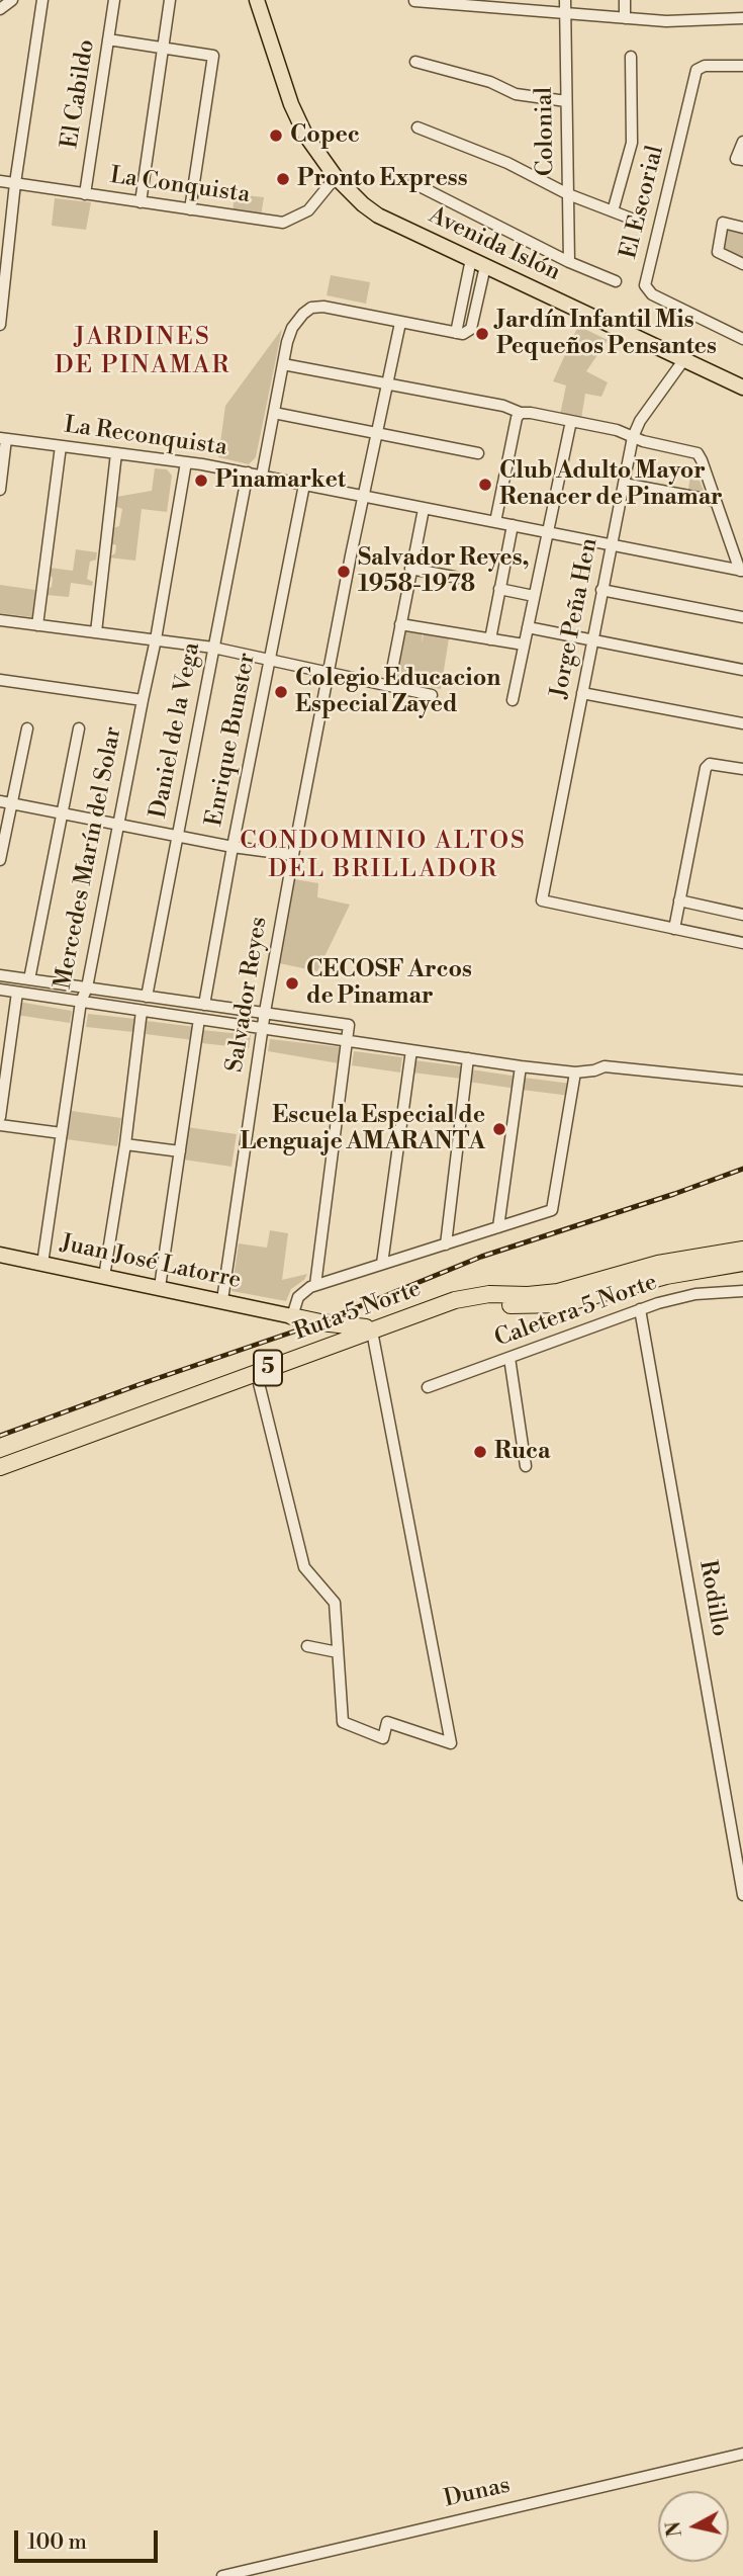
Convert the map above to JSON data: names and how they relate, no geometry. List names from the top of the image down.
{
  "streets": {
    "highway": ["Ruta 5 Norte", "5"],
    "main road": ["Avenida Islón", "Juan José Latorre"],
    "street": [
      "El Cabildo",
      "Colonial",
      "La Conquista",
      "El Escorial",
      "La Reconquista",
      "Jorge Peña Hen",
      "Daniel de la Vega",
      "Enrique Bunster",
      "Mercedes Marín del Solar",
      "Salvador Reyes",
      "Caletera 5 Norte",
      "Rodillo",
      "Dunas"
    ]
  },
  "crossings": [
    ["El Cabildo", "La Conquista"],
    ["La Conquista", "Avenida Islón"],
    ["Avenida Islón", "Jorge Peña Hen"],
    ["La Reconquista", "Jorge Peña Hen"],
    ["La Reconquista", "Daniel de la Vega"],
    ["La Reconquista", "Enrique Bunster"],
    ["La Reconquista", "Mercedes Marín del Solar"],
    ["La Reconquista", "Salvador Reyes"],
    ["Mercedes Marín del Solar", "Juan José Latorre"],
    ["Salvador Reyes", "Juan José Latorre"],
    ["Caletera 5 Norte", "Rodillo"]
  ],
  "districts": ["JARDINES DE PINAMAR", "CONDOMINIO ALTOS DEL BRILLADOR"],
  "places": [
    "Copec",
    "Pronto Express",
    "Jardín Infantil Mis Pequeños Pensantes",
    "Pinamarket",
    "Club Adulto Mayor Renacer de Pinamar",
    "Salvador Reyes, 1958-1978",
    "Colegio Educacion Especial Zayed",
    "CECOSF Arcos de Pinamar",
    "Escuela Especial de Lenguaje AMARANTA",
    "Ruca"
  ],
  "scale_bar": "100 m",
  "north": "left"
}
